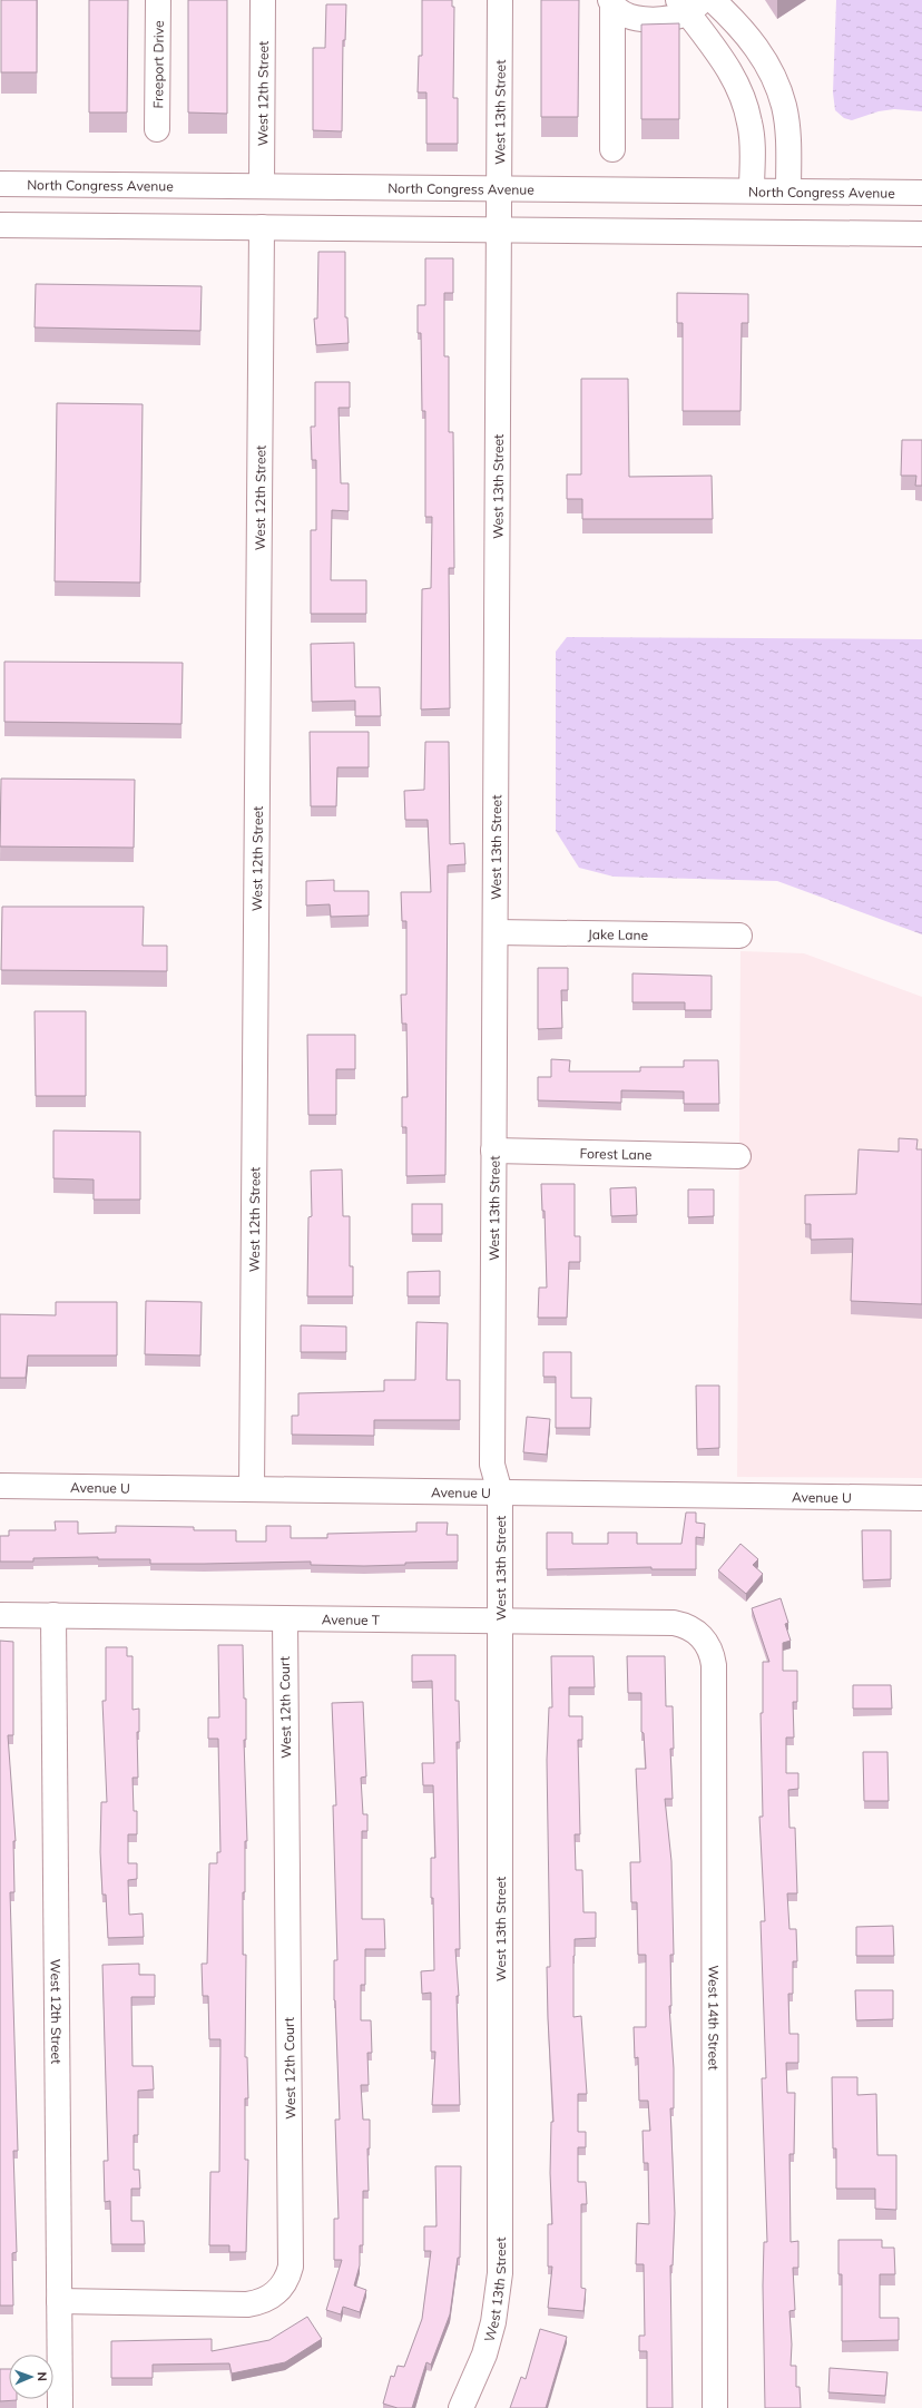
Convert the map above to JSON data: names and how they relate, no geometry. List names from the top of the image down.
{
  "streets": {
    "street": [
      "Freeport Drive",
      "West 12th Street",
      "West 13th Street",
      "North Congress Avenue",
      "Jake Lane",
      "Forest Lane",
      "Avenue U",
      "Avenue T",
      "West 12th Court",
      "West 14th Street"
    ]
  },
  "crossings": [
    ["West 12th Street", "North Congress Avenue"],
    ["West 12th Street", "Avenue U"],
    ["West 12th Street", "Avenue T"],
    ["West 12th Street", "West 12th Court"],
    ["West 13th Street", "North Congress Avenue"],
    ["West 13th Street", "Jake Lane"],
    ["West 13th Street", "Forest Lane"],
    ["West 13th Street", "Avenue U"],
    ["West 13th Street", "Avenue T"],
    ["Avenue T", "West 12th Court"],
    ["Avenue T", "West 14th Street"]
  ],
  "north": "right"
}
